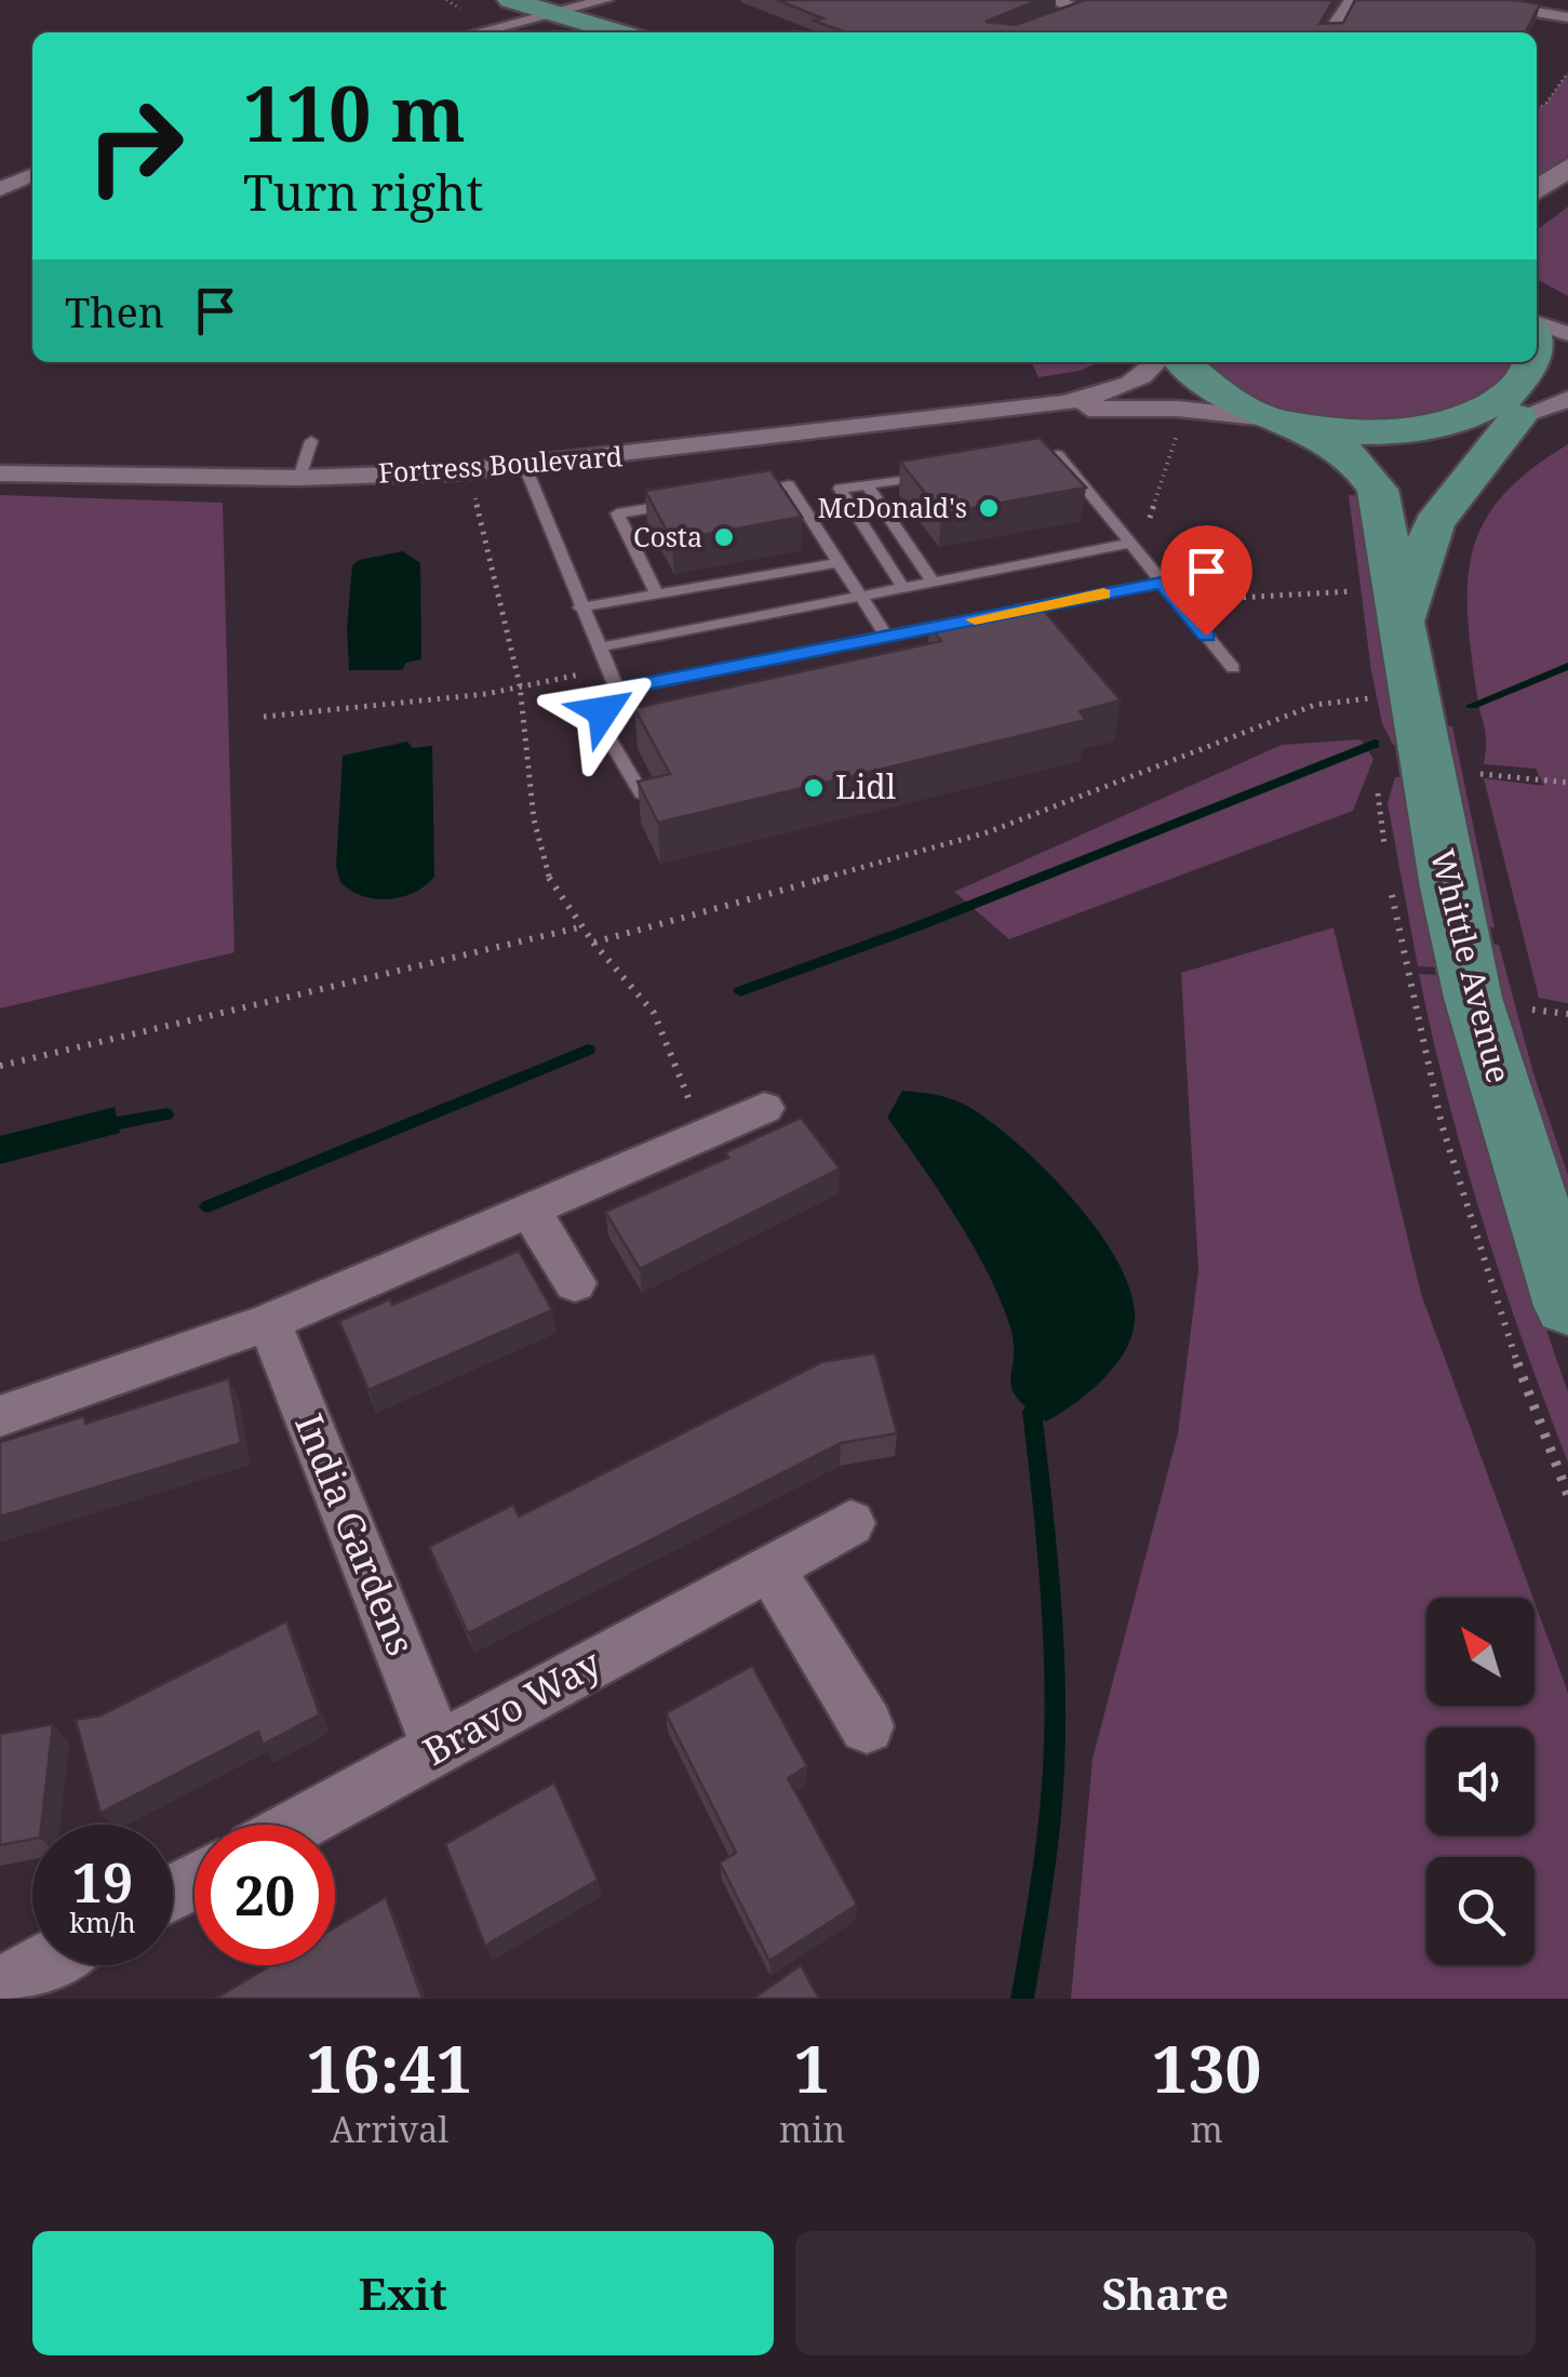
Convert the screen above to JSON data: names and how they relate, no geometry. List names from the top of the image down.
{
  "streets": {
    "main road": ["Whittle Avenue"],
    "street": ["Fortress Boulevard", "India Gardens", "Bravo Way"]
  },
  "crossings": [
    ["Fortress Boulevard", "Whittle Avenue"],
    ["India Gardens", "Bravo Way"]
  ],
  "places": ["McDonald's", "Costa", "Lidl"],
  "north": "top left",
  "page": {
    "turn": ["110 m", "Turn right"],
    "then": "Then",
    "speed": "19 km/h",
    "limit": "20",
    "eta": [
      "16:41",
      "Arrival",
      "1",
      "min",
      "130",
      "m"
    ],
    "buttons": ["Exit", "Share"]
  }
}
